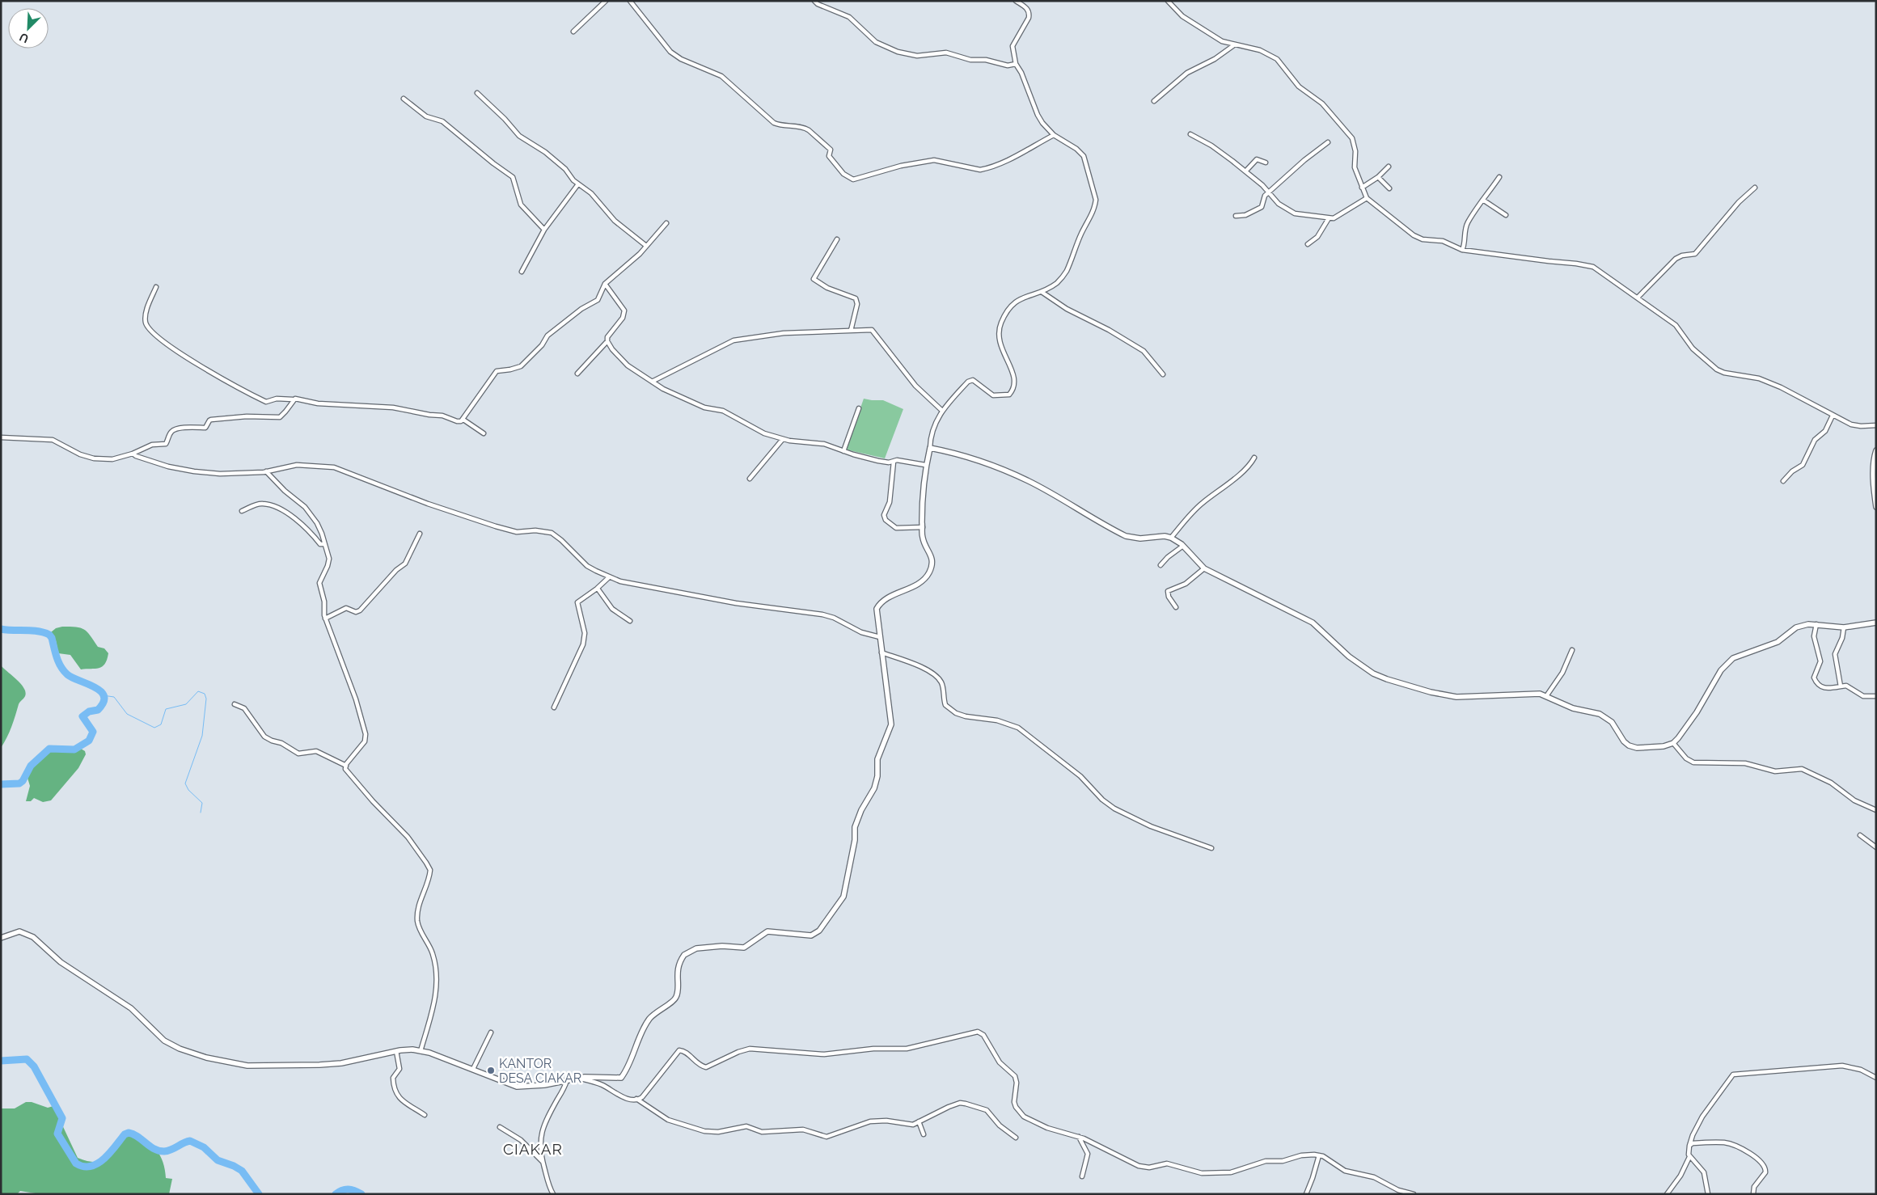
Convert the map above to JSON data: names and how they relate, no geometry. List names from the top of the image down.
{
  "districts": ["CIAKAR"],
  "places": ["KANTOR DESA CIAKAR"],
  "north": "bottom left"
}
